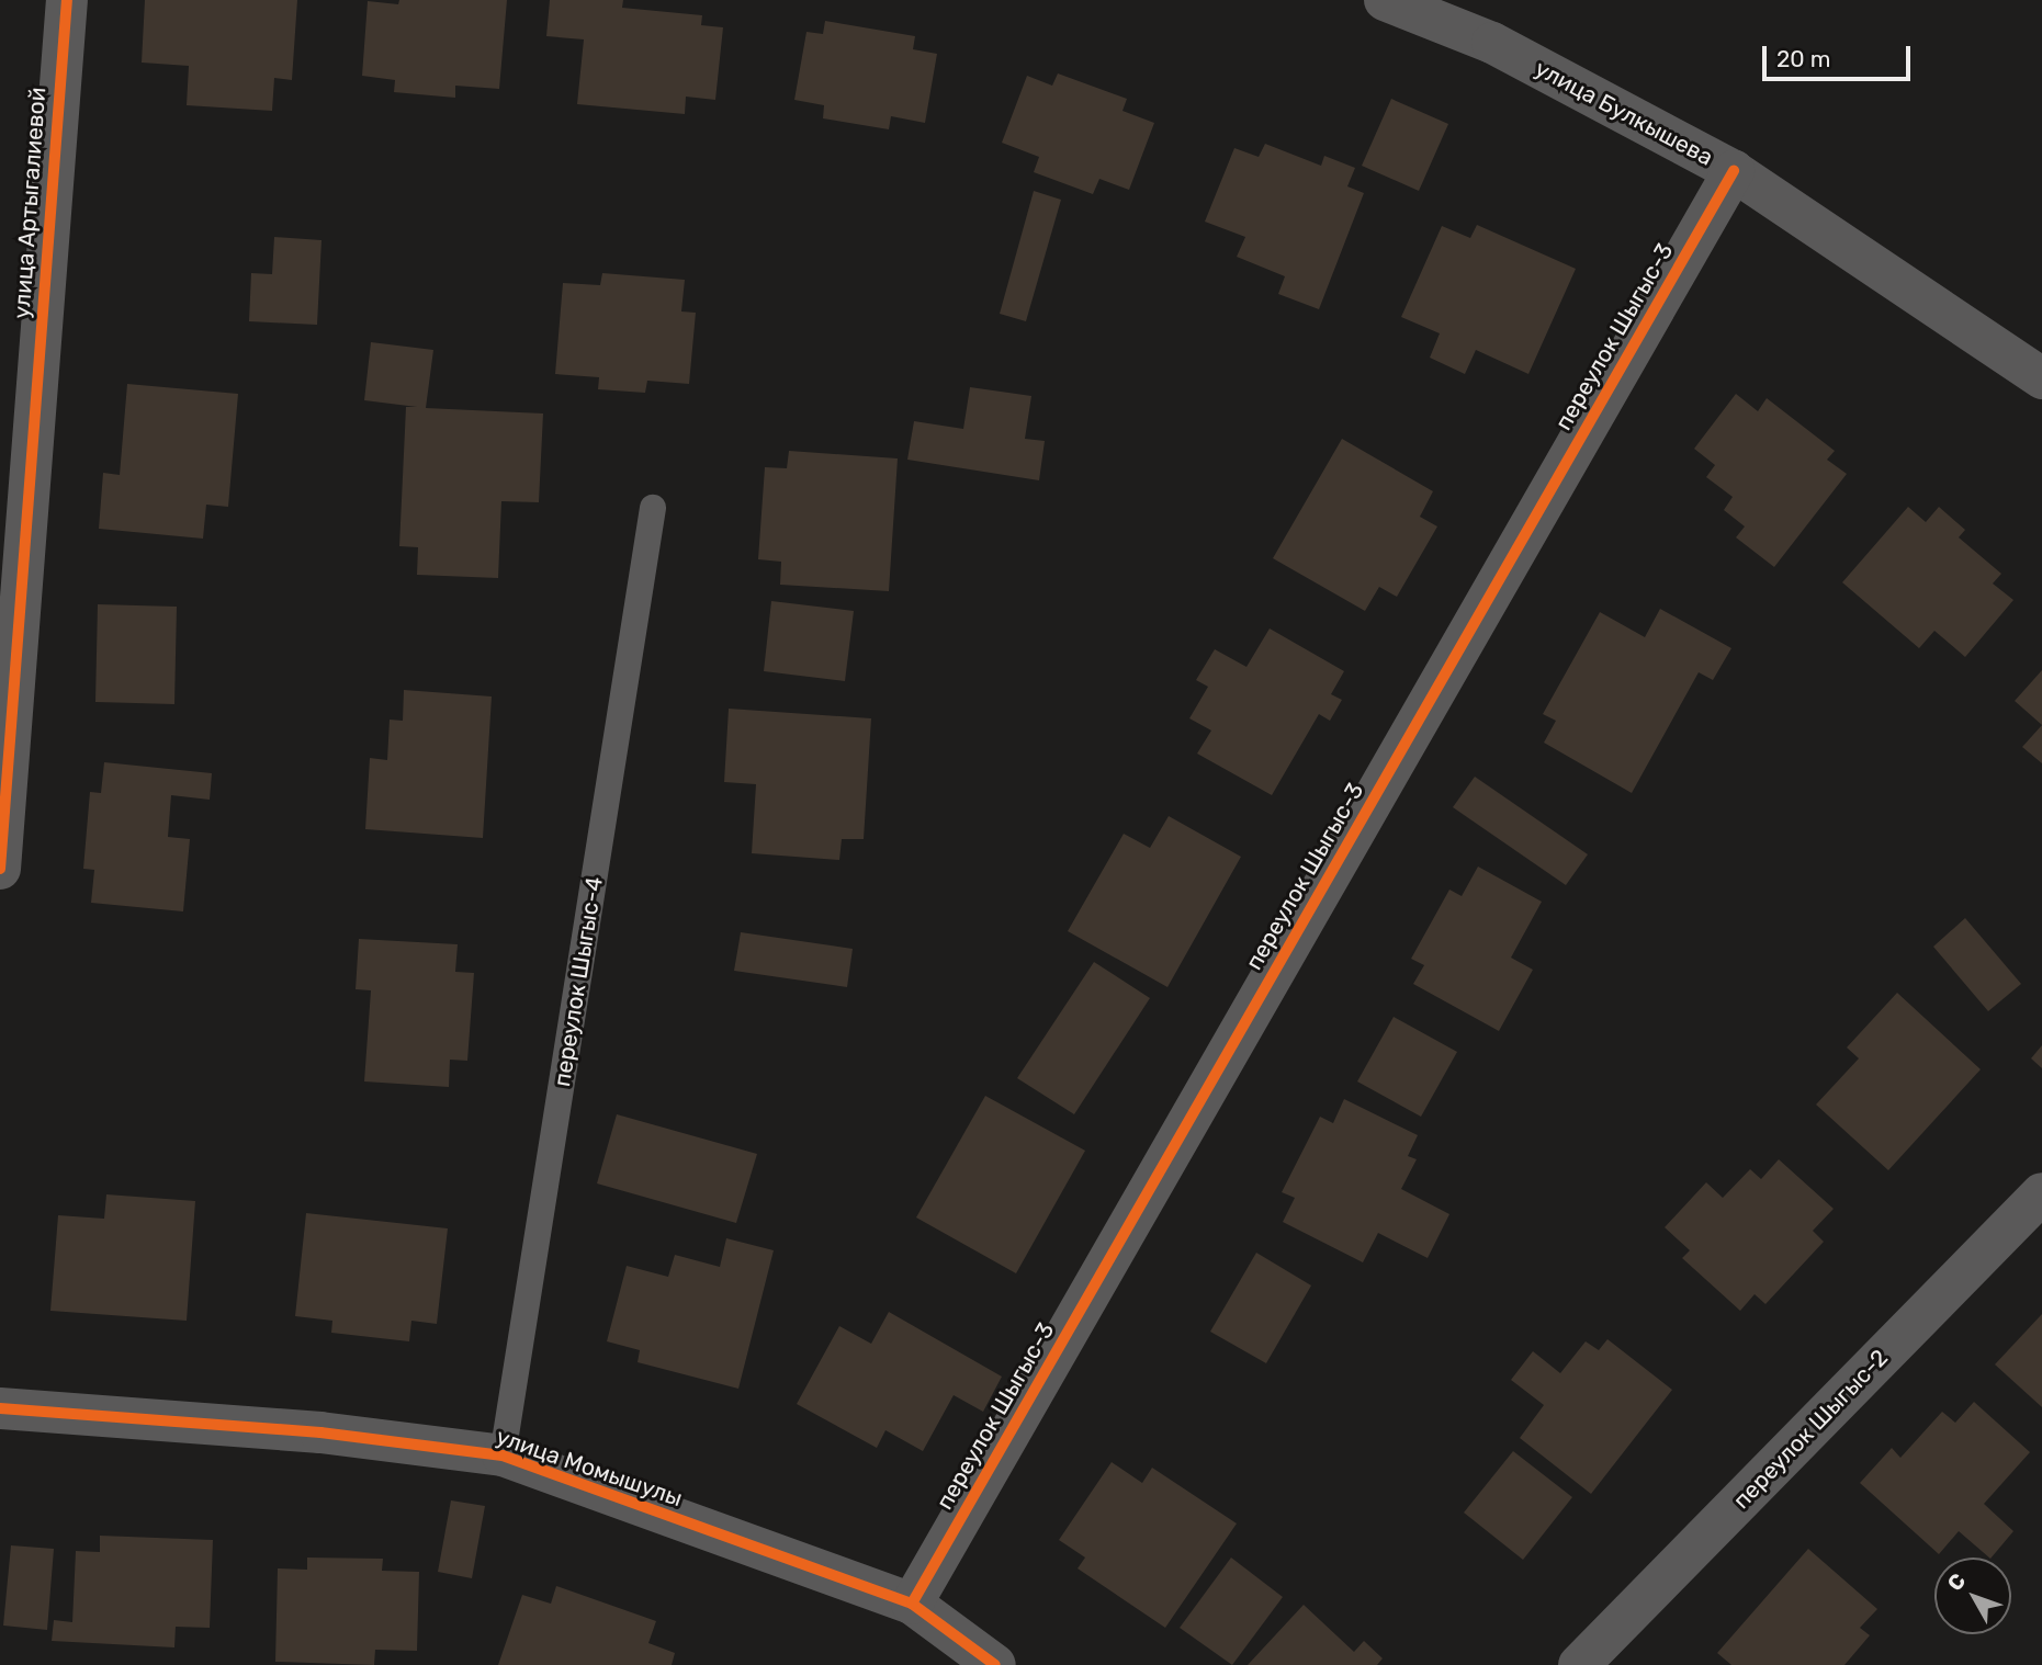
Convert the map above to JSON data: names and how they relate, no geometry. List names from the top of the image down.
{
  "streets": {
    "street": [
      "улица Булкышева",
      "улица Артыгалиевой",
      "переулок Шыгыс-3",
      "переулок Шыгыс-2",
      "улица Момышулы"
    ],
    "lane": ["переулок Шыгыс-4"]
  },
  "crossings": [
    ["улица Булкышева", "переулок Шыгыс-3"],
    ["переулок Шыгыс-3", "улица Момышулы"],
    ["переулок Шыгыс-4", "улица Момышулы"]
  ],
  "scale_bar": "20 m",
  "north": "top left"
}
